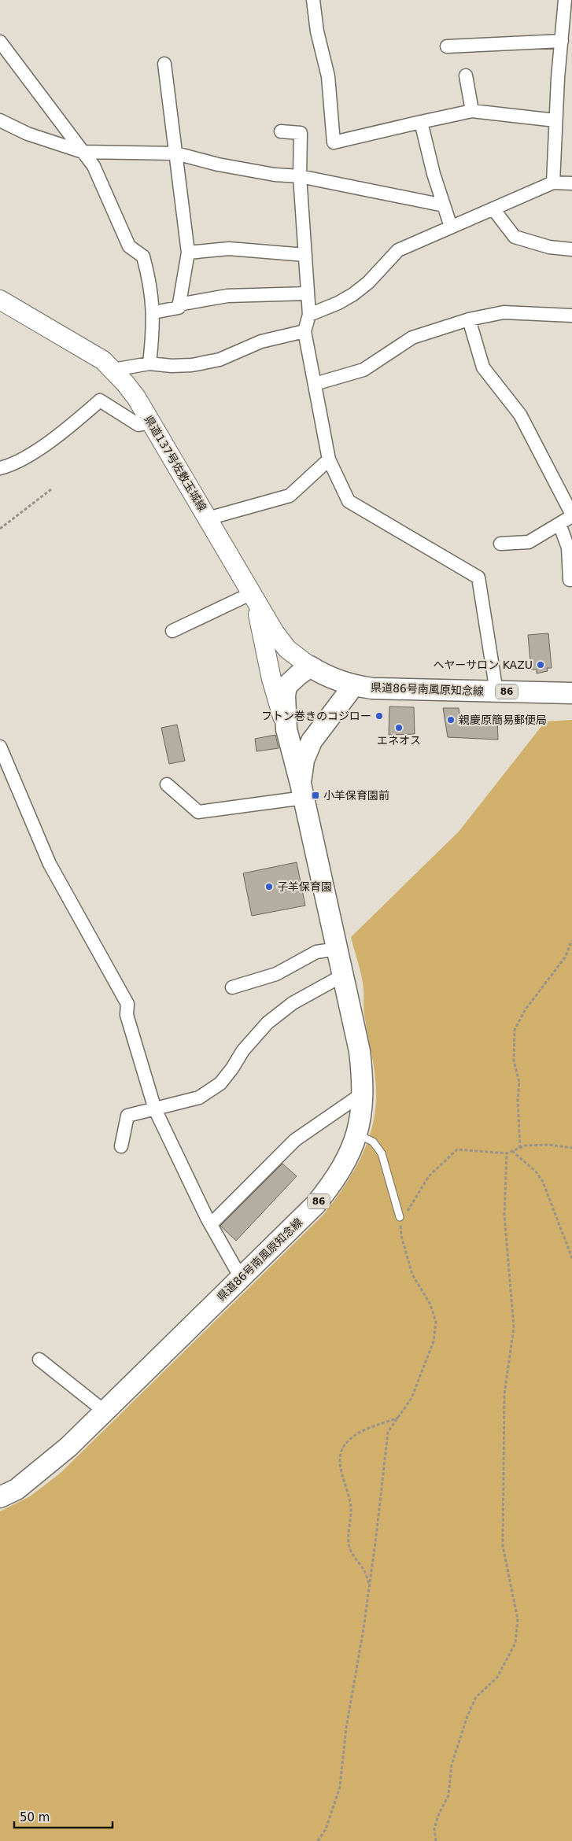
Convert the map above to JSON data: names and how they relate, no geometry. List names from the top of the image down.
{
  "streets": {
    "main road": ["県道137号佐敷玉城線", "県道86号南風原知念線", "86"]
  },
  "crossings": [
    ["県道137号佐敷玉城線", "県道86号南風原知念線"]
  ],
  "places": {
    "other": [
      "ヘヤーサロン KAZU",
      "フトン巻きのコジロー",
      "親慶原簡易郵便局",
      "エネオス",
      "子羊保育園"
    ],
    "transit": ["小羊保育園前"]
  },
  "scale_bar": "50 m"
}
